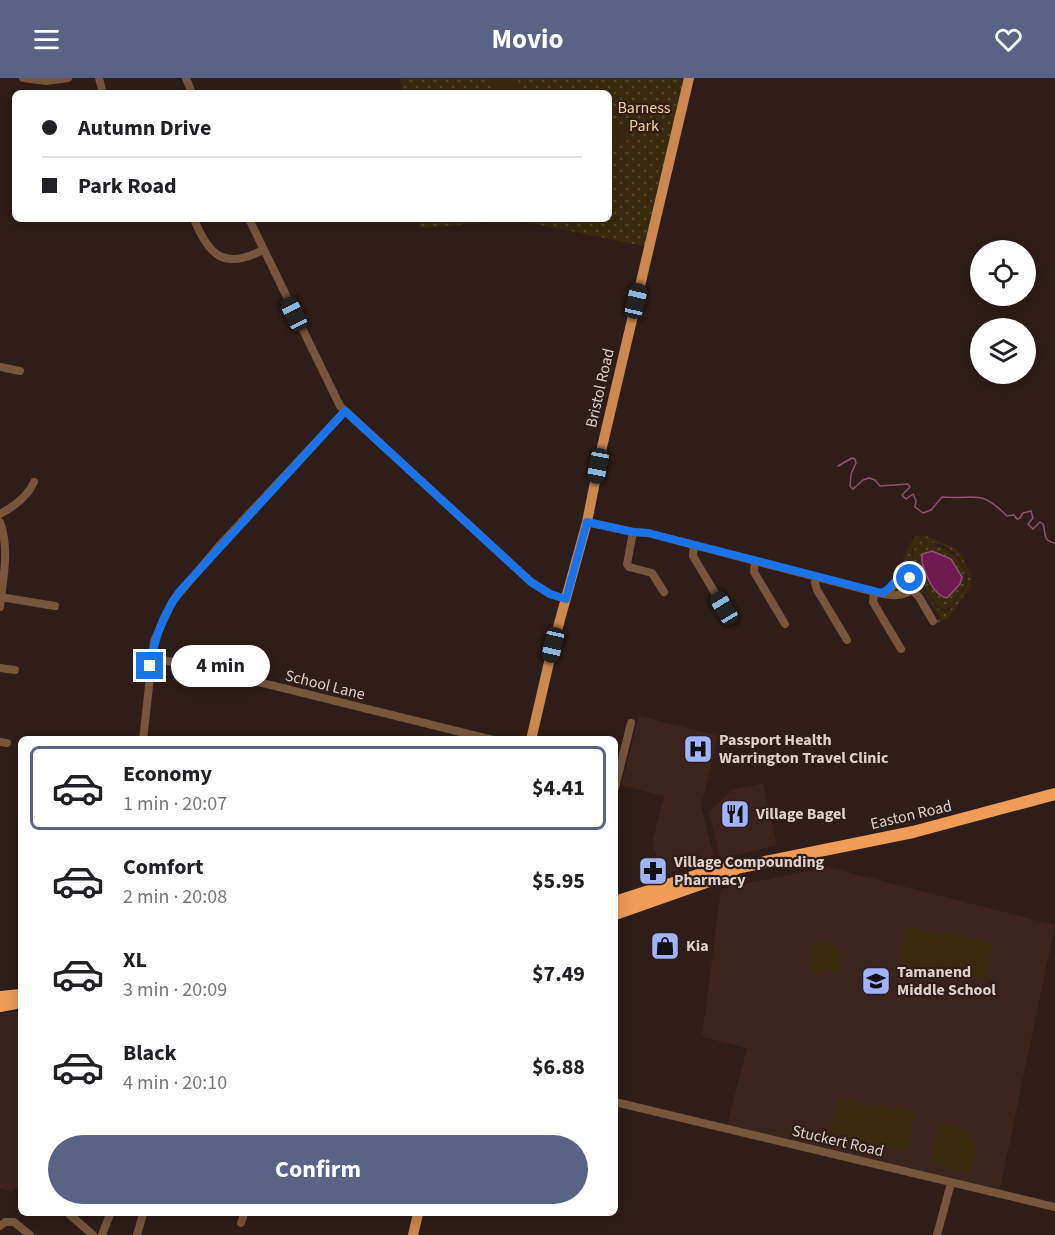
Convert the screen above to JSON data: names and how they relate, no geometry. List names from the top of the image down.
{
  "streets": {
    "highway": ["Easton Road"],
    "main road": ["Bristol Road"],
    "street": ["School Lane", "Stuckert Road"]
  },
  "parks": ["Barness Park"],
  "places": {
    "hospital": ["Passport Health Warrington Travel Clinic"],
    "restaurant": ["Village Bagel"],
    "pharmacy": ["Village Compounding Pharmacy"],
    "shop": ["Kia"],
    "school or university": ["Tamanend Middle School"]
  },
  "page": {
    "header": "Movio",
    "banner": ["Autumn Drive", "Park Road"],
    "bubble": "4 min",
    "list": [
      {
        "name": "Economy",
        "note": "1 min · 20:07",
        "value": "$4.41"
      },
      {
        "name": "Comfort",
        "note": "2 min · 20:08",
        "value": "$5.95"
      },
      {
        "name": "XL",
        "note": "3 min · 20:09",
        "value": "$7.49"
      },
      {
        "name": "Black",
        "note": "4 min · 20:10",
        "value": "$6.88"
      }
    ],
    "buttons": "Confirm"
  }
}
